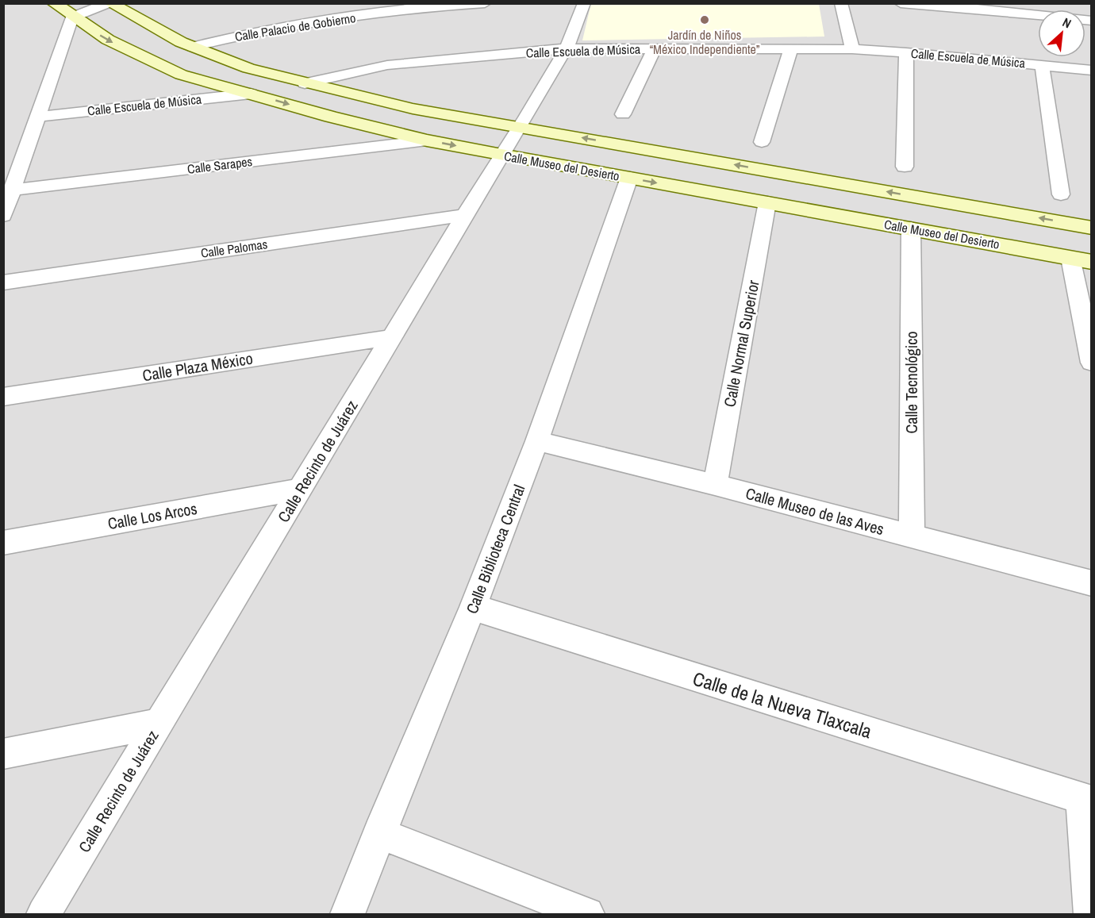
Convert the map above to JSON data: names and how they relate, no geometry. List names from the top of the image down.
{
  "streets": {
    "street": [
      "Calle Palacio de Gobierno",
      "Calle Escuela de Música",
      "Calle Sarapes",
      "Calle Museo del Desierto",
      "Calle Palomas",
      "Calle Normal Superior",
      "Calle Plaza México",
      "Calle Tecnológico",
      "Calle Recinto de Juárez",
      "Calle Museo de las Aves",
      "Calle Los Arcos",
      "Calle Biblioteca Central",
      "Calle de la Nueva Tlaxcala"
    ]
  },
  "crossings": [
    ["Calle Escuela de Música", "Calle Museo del Desierto"],
    ["Calle Escuela de Música", "Calle Recinto de Juárez"],
    ["Calle Sarapes", "Calle Museo del Desierto"],
    ["Calle Museo del Desierto", "Calle Normal Superior"],
    ["Calle Museo del Desierto", "Calle Tecnológico"],
    ["Calle Museo del Desierto", "Calle Recinto de Juárez"],
    ["Calle Museo del Desierto", "Calle Biblioteca Central"],
    ["Calle Palomas", "Calle Recinto de Juárez"],
    ["Calle Normal Superior", "Calle Museo de las Aves"],
    ["Calle Plaza México", "Calle Recinto de Juárez"],
    ["Calle Tecnológico", "Calle Museo de las Aves"],
    ["Calle Recinto de Juárez", "Calle Los Arcos"],
    ["Calle Museo de las Aves", "Calle Biblioteca Central"],
    ["Calle Biblioteca Central", "Calle de la Nueva Tlaxcala"]
  ],
  "places": ["Jardín de Niños “México Independiente”"],
  "north": "top right"
}
